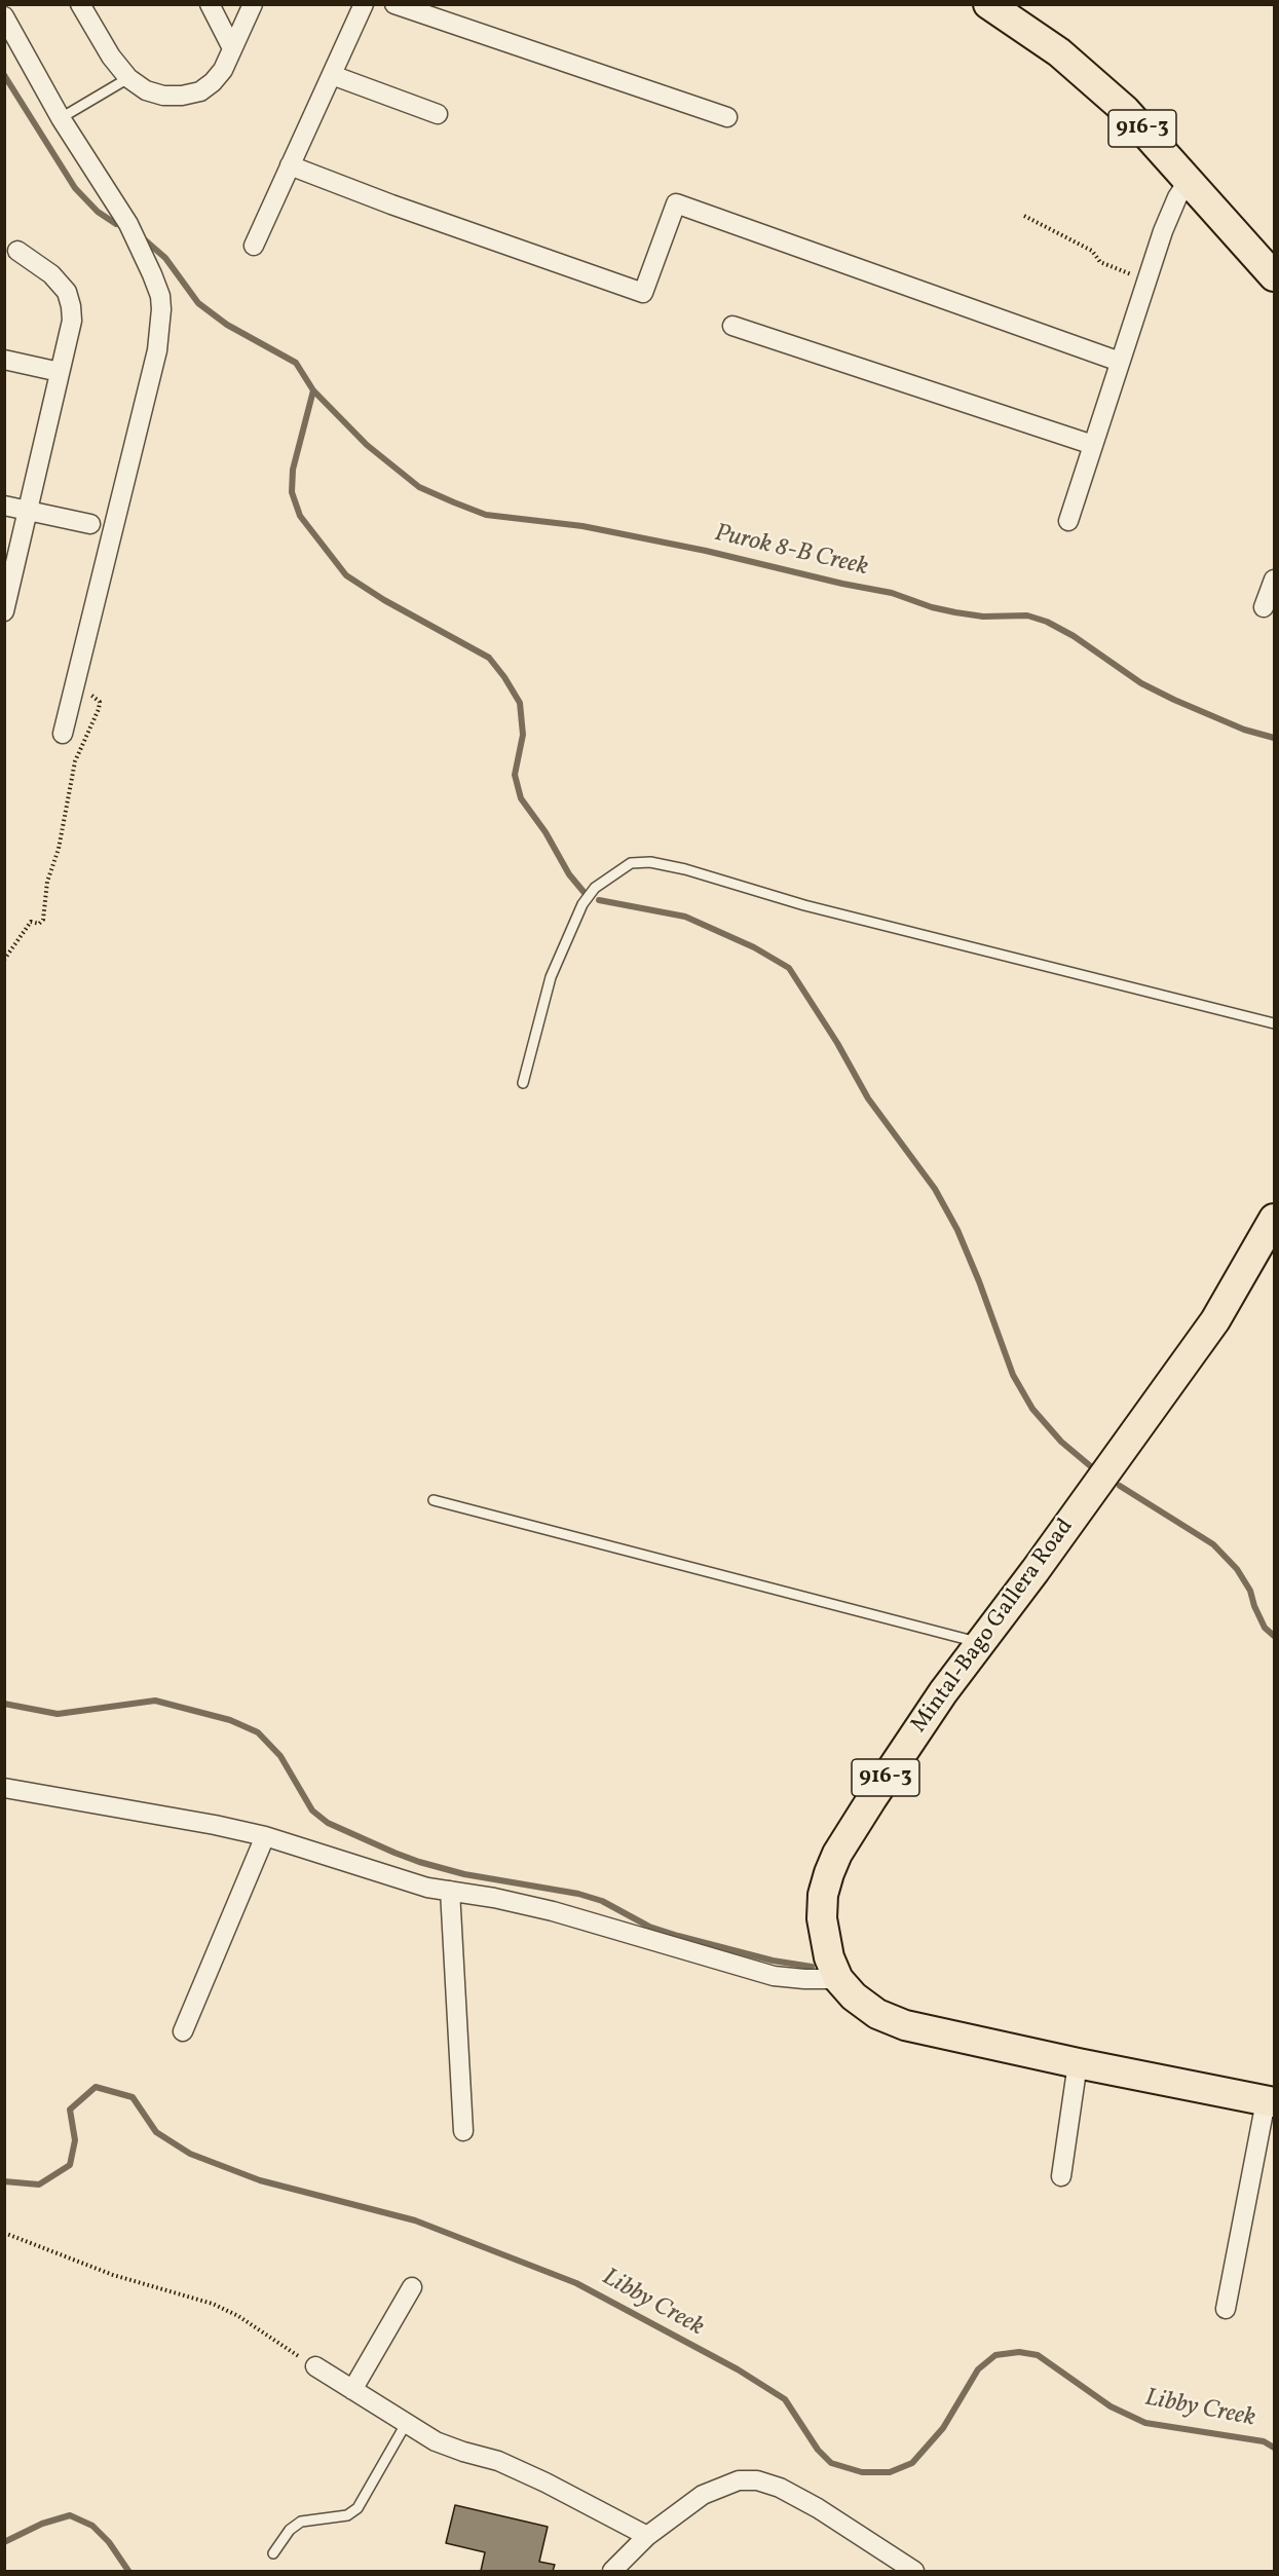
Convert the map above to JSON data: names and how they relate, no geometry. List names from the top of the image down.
{
  "streets": {
    "main road": ["916-3", "Mintal-Bago Gallera Road"]
  },
  "water": ["Purok 8-B Creek", "Libby Creek"]
}
